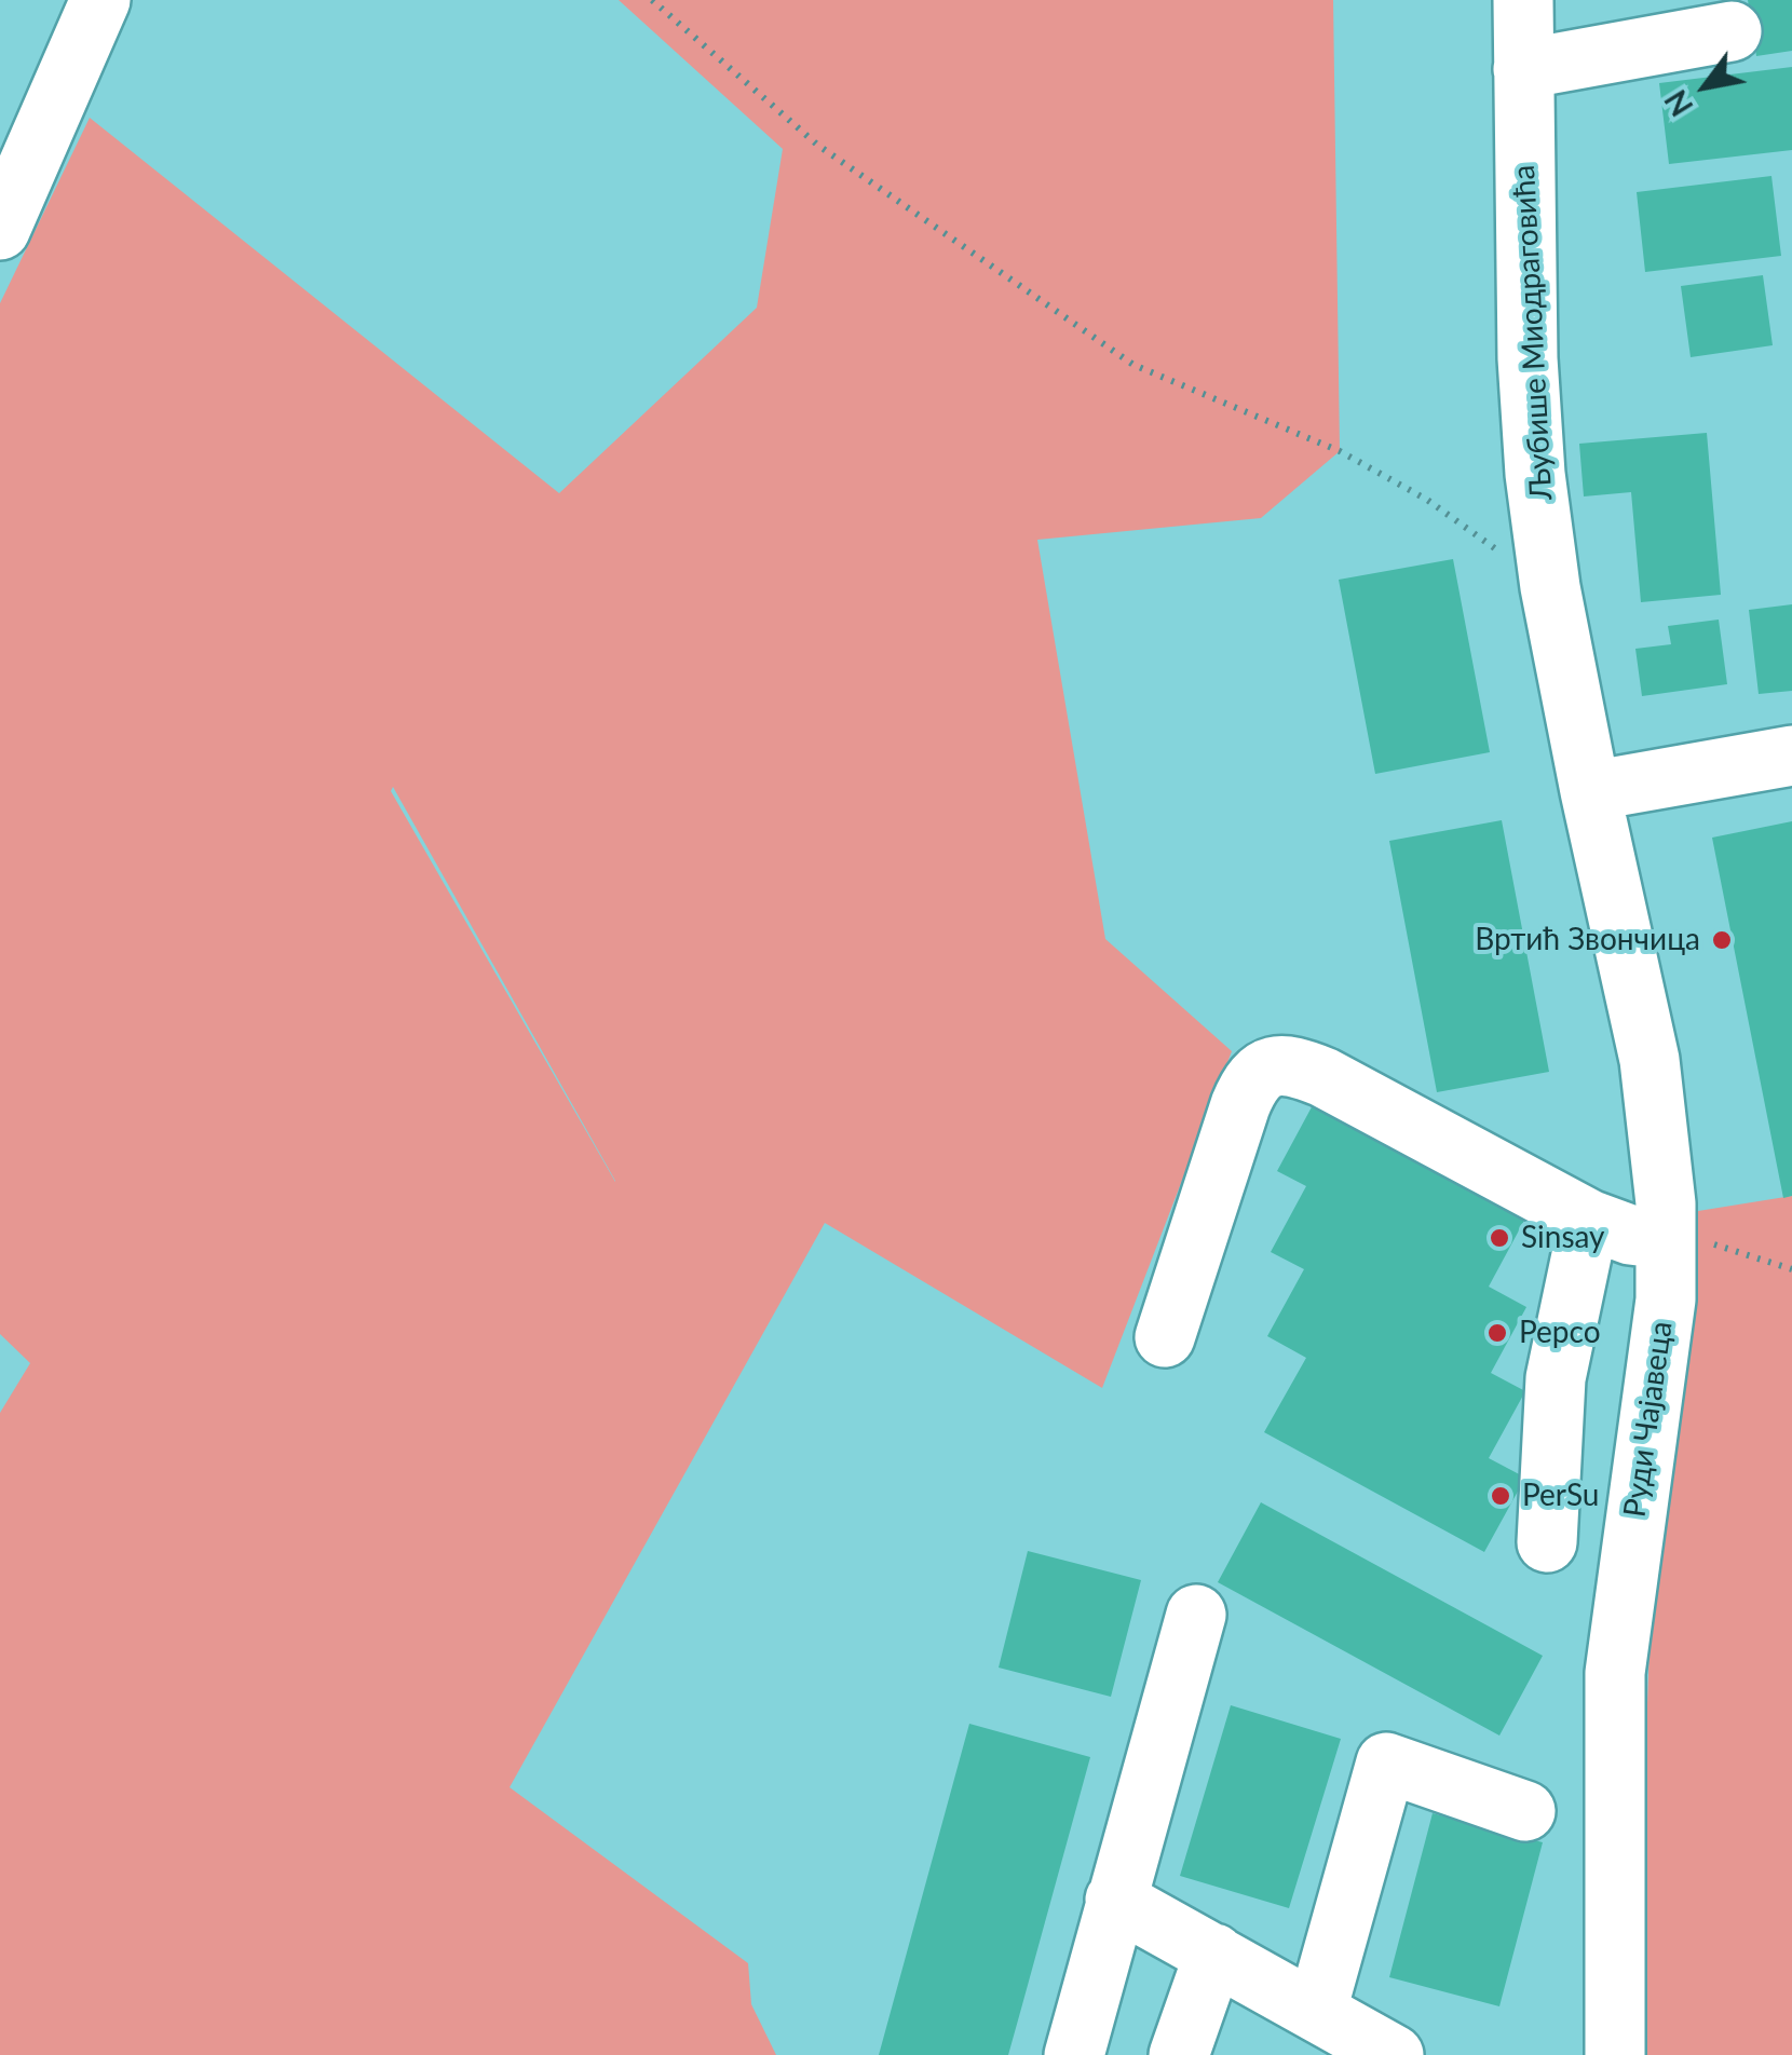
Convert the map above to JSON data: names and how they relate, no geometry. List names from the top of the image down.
{
  "streets": {
    "street": ["Љубише Миодраговића", "Руди Чајавеца"]
  },
  "crossings": [
    ["Љубише Миодраговића", "Руди Чајавеца"]
  ],
  "places": [
    "Вртић Звончица",
    "Sinsay",
    "Pepco",
    "PerSu"
  ],
  "north": "bottom left"
}
